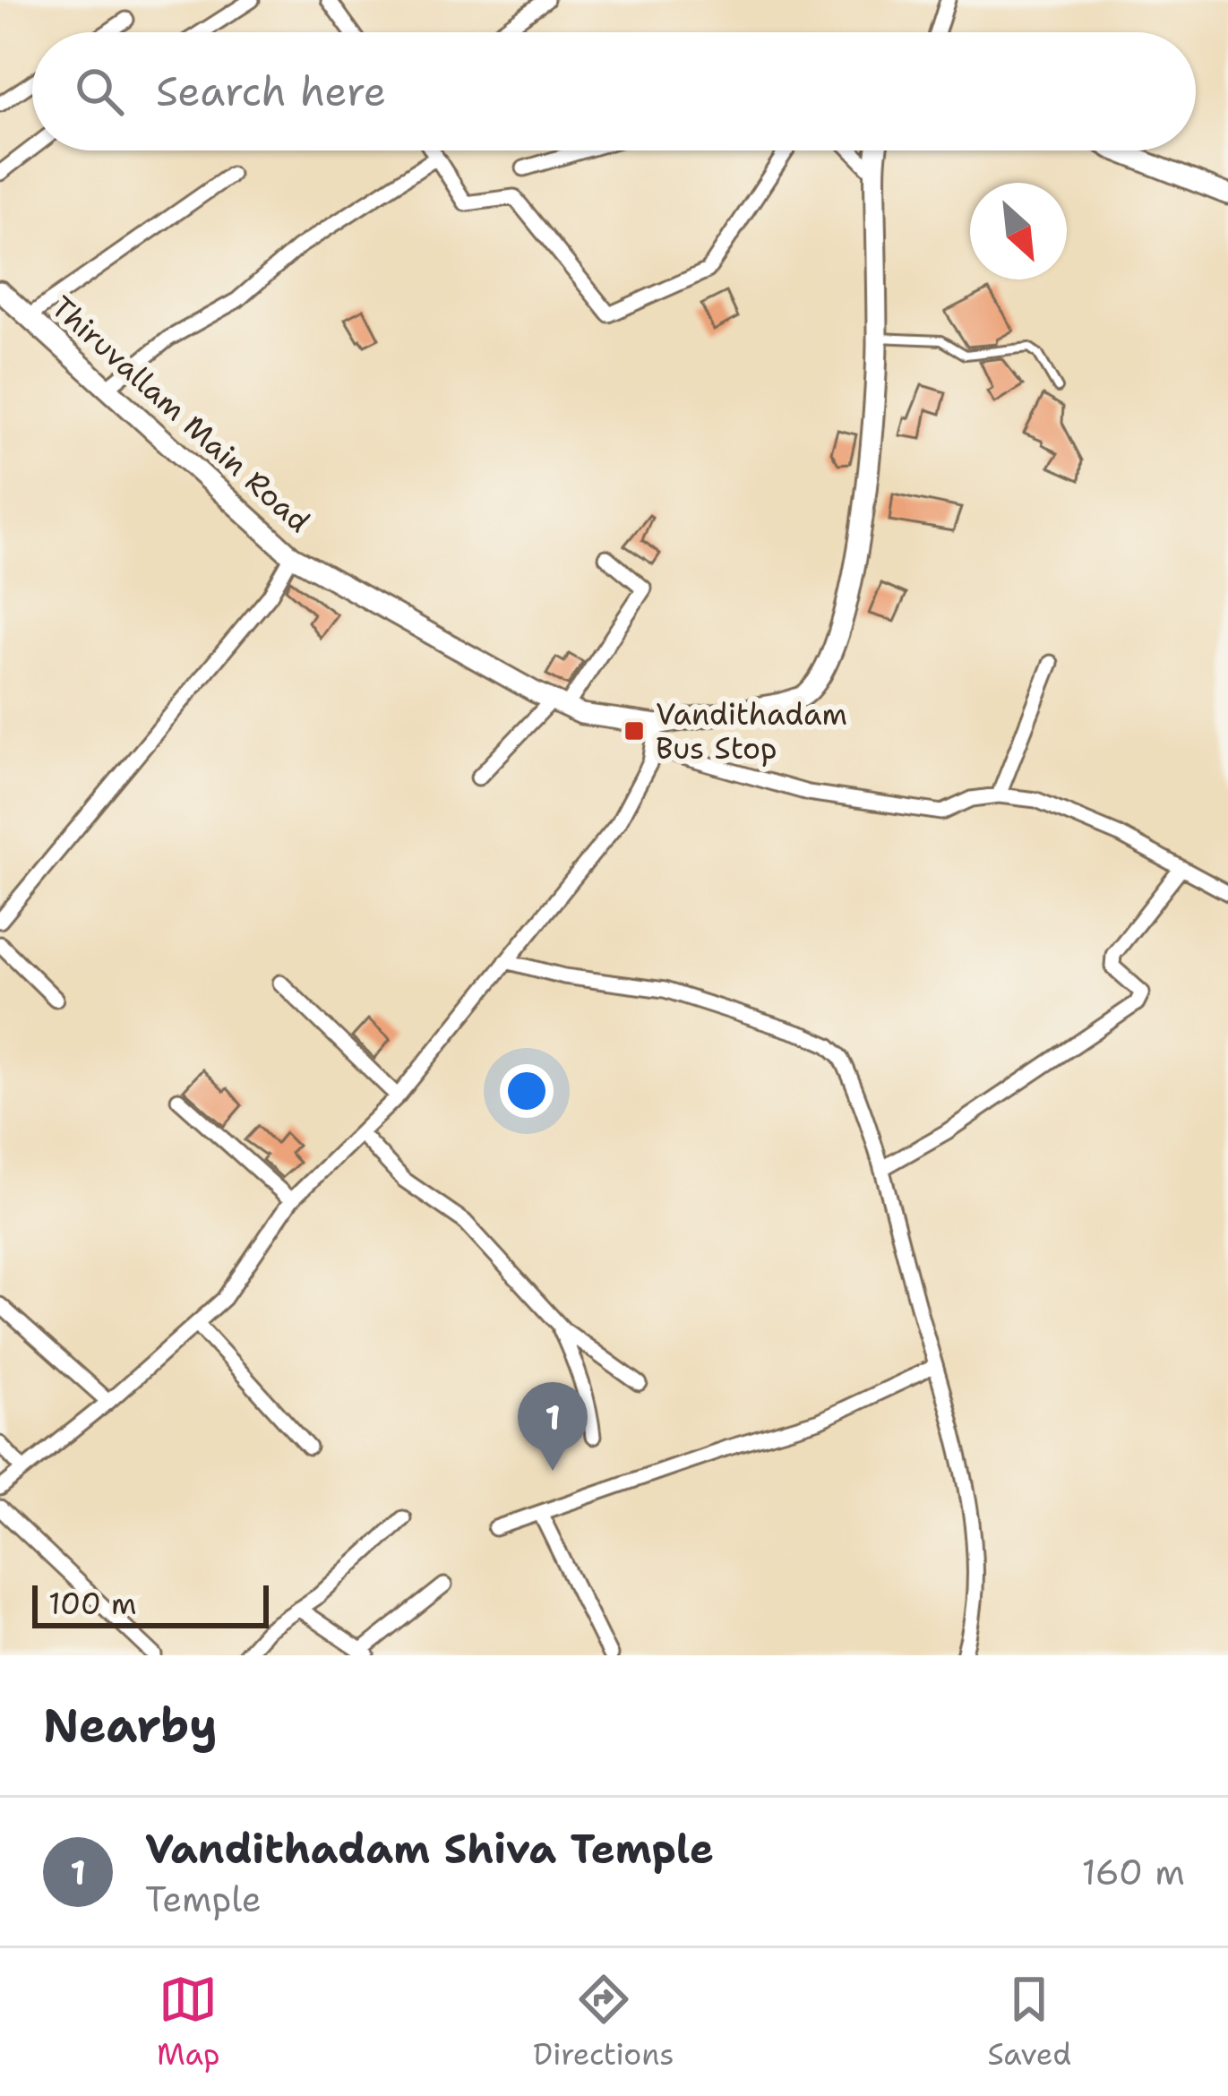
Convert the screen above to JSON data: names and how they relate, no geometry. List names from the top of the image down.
{
  "streets": {
    "main road": ["Thiruvallam Main Road"]
  },
  "places": {
    "transit": ["Vandithadam Bus Stop"]
  },
  "scale_bar": "100 m",
  "north": "bottom right",
  "page": {
    "search": "Search here",
    "pins": "1",
    "scale": "100 m",
    "heading": "Nearby",
    "list": [
      {
        "mark": "1",
        "name": "Vandithadam Shiva Temple",
        "note": "Temple",
        "value": "160 m"
      }
    ],
    "nav": ["Map", "Directions", "Saved"]
  }
}
